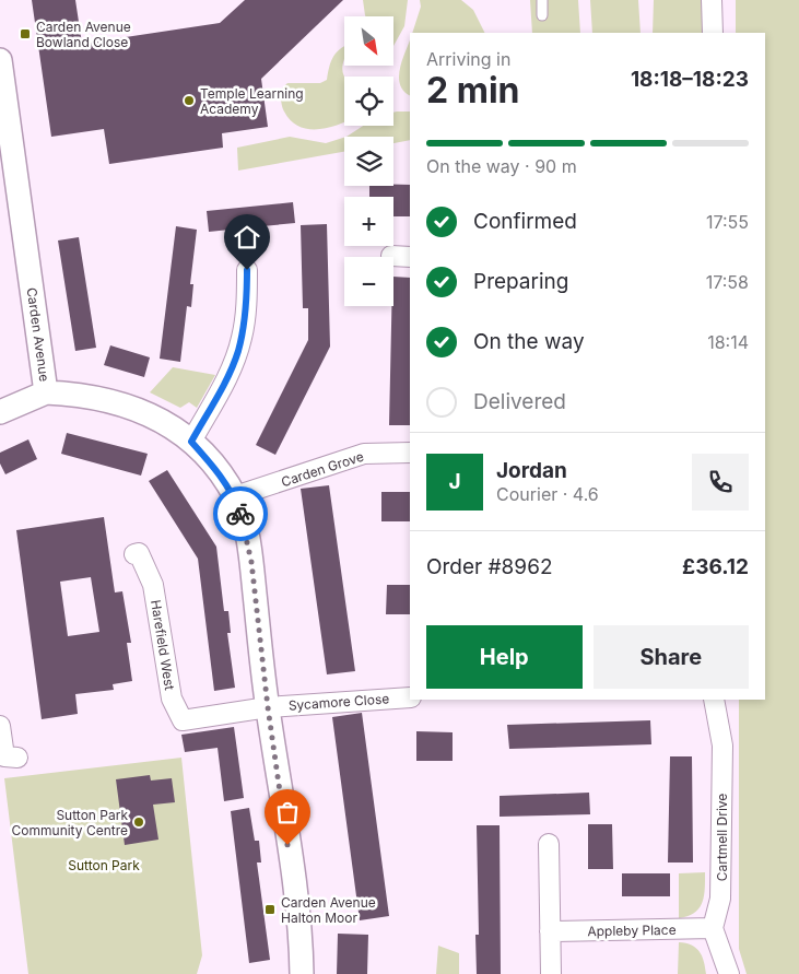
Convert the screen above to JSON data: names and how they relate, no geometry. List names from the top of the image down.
{
  "streets": {
    "street": [
      "Carden Avenue",
      "Carden Grove",
      "Harefield West",
      "Sycamore Close",
      "Cartmell Drive",
      "Appleby Place"
    ]
  },
  "crossings": [
    ["Carden Avenue", "Carden Grove"],
    ["Carden Avenue", "Harefield West"],
    ["Carden Avenue", "Sycamore Close"],
    ["Harefield West", "Sycamore Close"],
    ["Cartmell Drive", "Appleby Place"]
  ],
  "parks": ["Sutton Park"],
  "places": {
    "transit": ["Carden Avenue Bowland Close", "Carden Avenue Halton Moor"],
    "other": ["Temple Learning Academy", "Sutton Park Community Centre"]
  },
  "north": "bottom right",
  "page": {
    "map_buttons": ["+", "−"],
    "heading": ["2 min", "Arriving in", "18:18–18:23"],
    "panel": [
      "Jordan",
      "Courier · 4.6",
      "Order #8962",
      "£36.12"
    ],
    "bar": "On the way · 90 m",
    "list": [
      ["Confirmed", "17:55"],
      ["Preparing", "17:58"],
      ["On the way", "18:14"],
      "Delivered"
    ],
    "round": "J",
    "buttons": ["Help", "Share"]
  }
}
